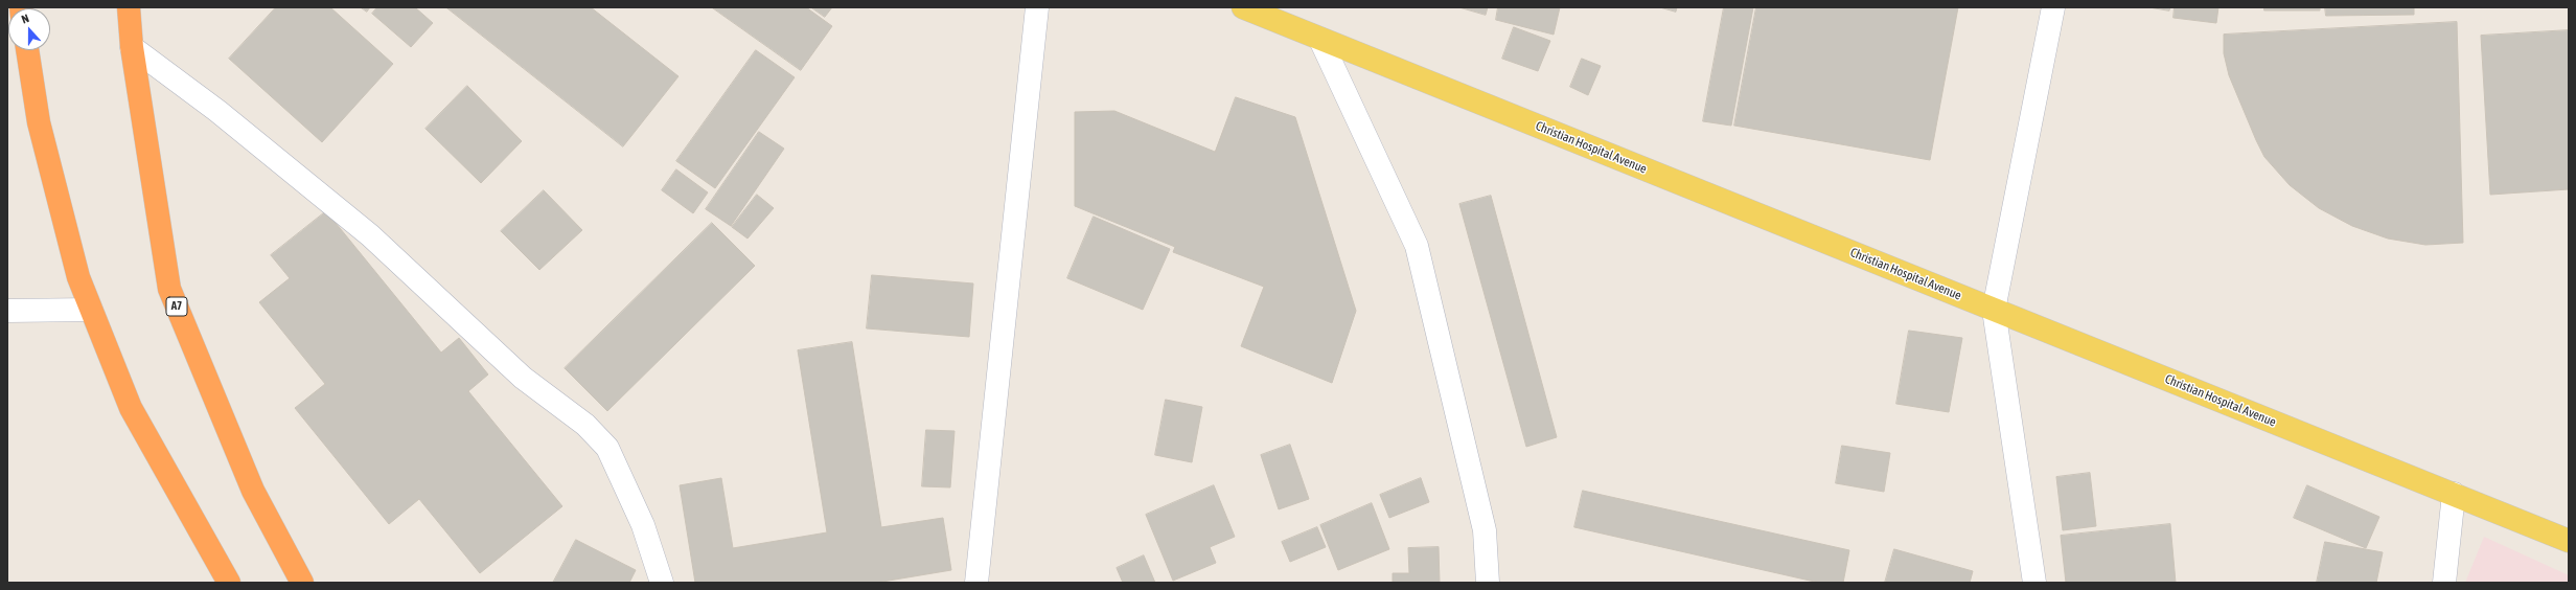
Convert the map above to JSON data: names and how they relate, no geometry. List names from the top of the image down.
{
  "streets": {
    "highway": ["A7"],
    "main road": ["Christian Hospital Avenue"]
  },
  "north": "top"
}
